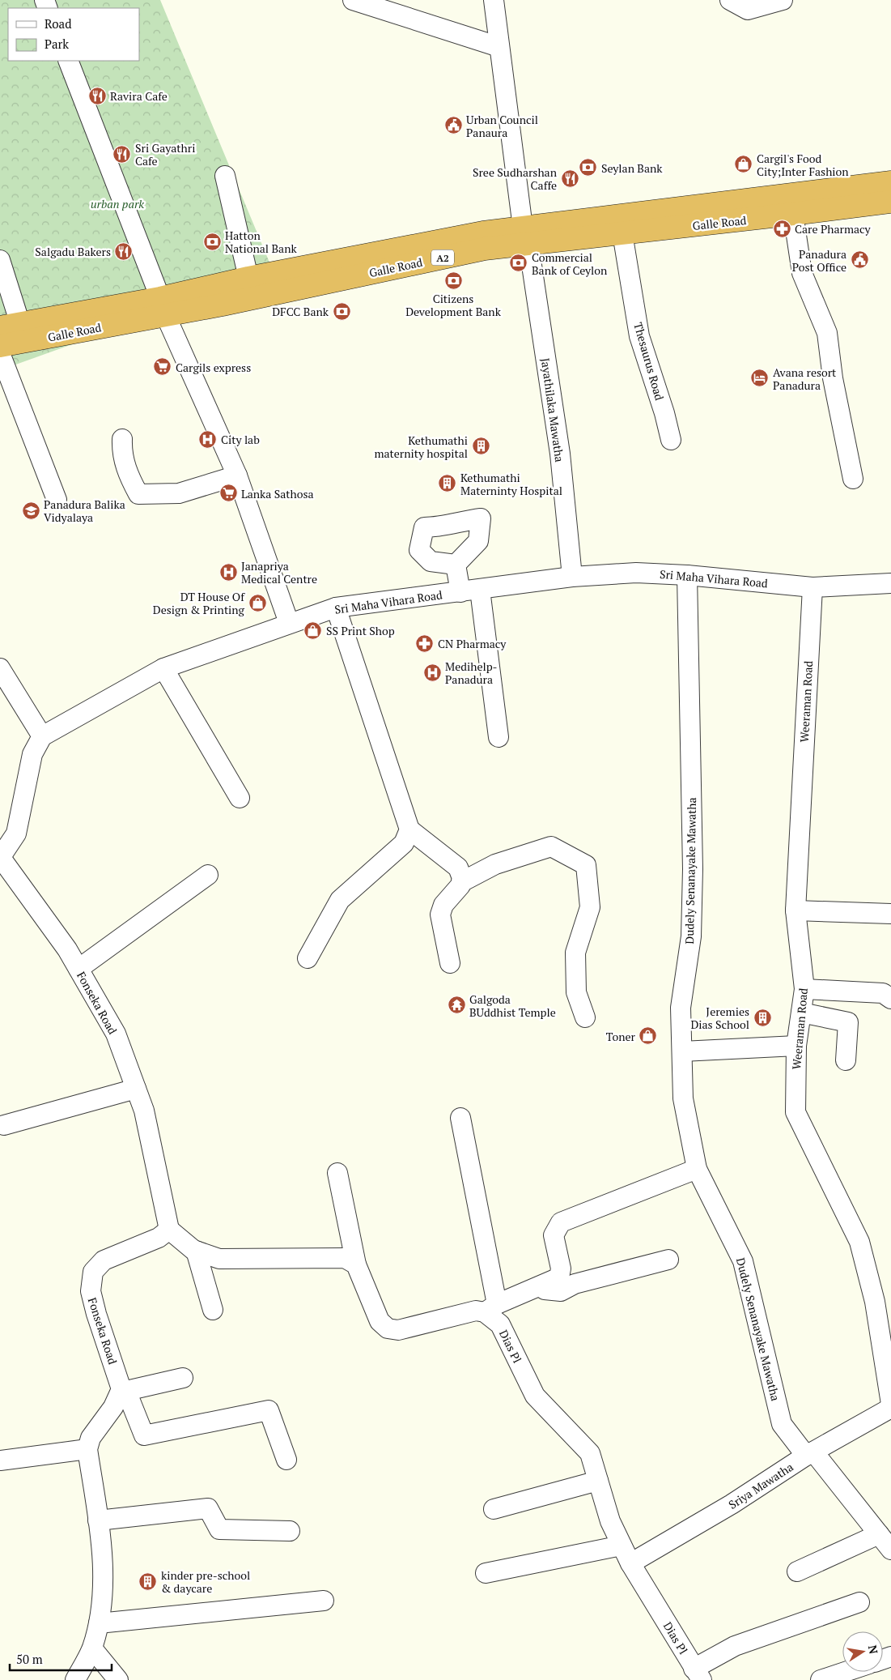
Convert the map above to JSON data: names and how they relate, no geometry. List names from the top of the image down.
{
  "streets": {
    "highway": ["Galle Road", "A2"],
    "street": [
      "Thesaurus Road",
      "Jayathilaka Mawatha",
      "Sri Maha Vihara Road",
      "Weeraman Road",
      "Dudely Senanayake Mawatha",
      "Fonseka Road",
      "Dias Pl",
      "Sriya Mawatha"
    ]
  },
  "crossings": [
    ["Galle Road", "Thesaurus Road"],
    ["Galle Road", "Jayathilaka Mawatha"],
    ["Jayathilaka Mawatha", "Sri Maha Vihara Road"],
    ["Sri Maha Vihara Road", "Weeraman Road"],
    ["Sri Maha Vihara Road", "Dudely Senanayake Mawatha"],
    ["Dudely Senanayake Mawatha", "Sriya Mawatha"],
    ["Dias Pl", "Sriya Mawatha"]
  ],
  "parks": ["urban park"],
  "places": {
    "restaurant": [
      "Ravira Cafe",
      "Sri Gayathri Cafe",
      "Sree Sudharshan Caffe",
      "Salgadu Bakers"
    ],
    "public building": ["Urban Council Panaura", "Panadura Post Office"],
    "shop": [
      "Cargil's Food City;Inter Fashion",
      "DT House Of Design & Printing",
      "SS Print Shop",
      "Toner"
    ],
    "bank": [
      "Seylan Bank",
      "Hatton National Bank",
      "Commercial Bank of Ceylon",
      "Citizens Development Bank",
      "DFCC Bank"
    ],
    "pharmacy": ["Care Pharmacy", "CN Pharmacy"],
    "supermarket": ["Cargils express", "Lanka Sathosa"],
    "hotel": ["Avana resort Panadura"],
    "hospital": ["City lab", "Janapriya Medical Centre", "Medihelp- Panadura"],
    "building": [
      "Kethumathi maternity hospital",
      "Kethumathi Materninty Hospital",
      "Jeremies Dias School",
      "kinder pre-school & daycare"
    ],
    "school or university": ["Panadura Balika Vidyalaya"],
    "temple": ["Galgoda BUddhist Temple"]
  },
  "legend": ["Road", "Park"],
  "scale_bar": "50 m",
  "north": "right"
}
